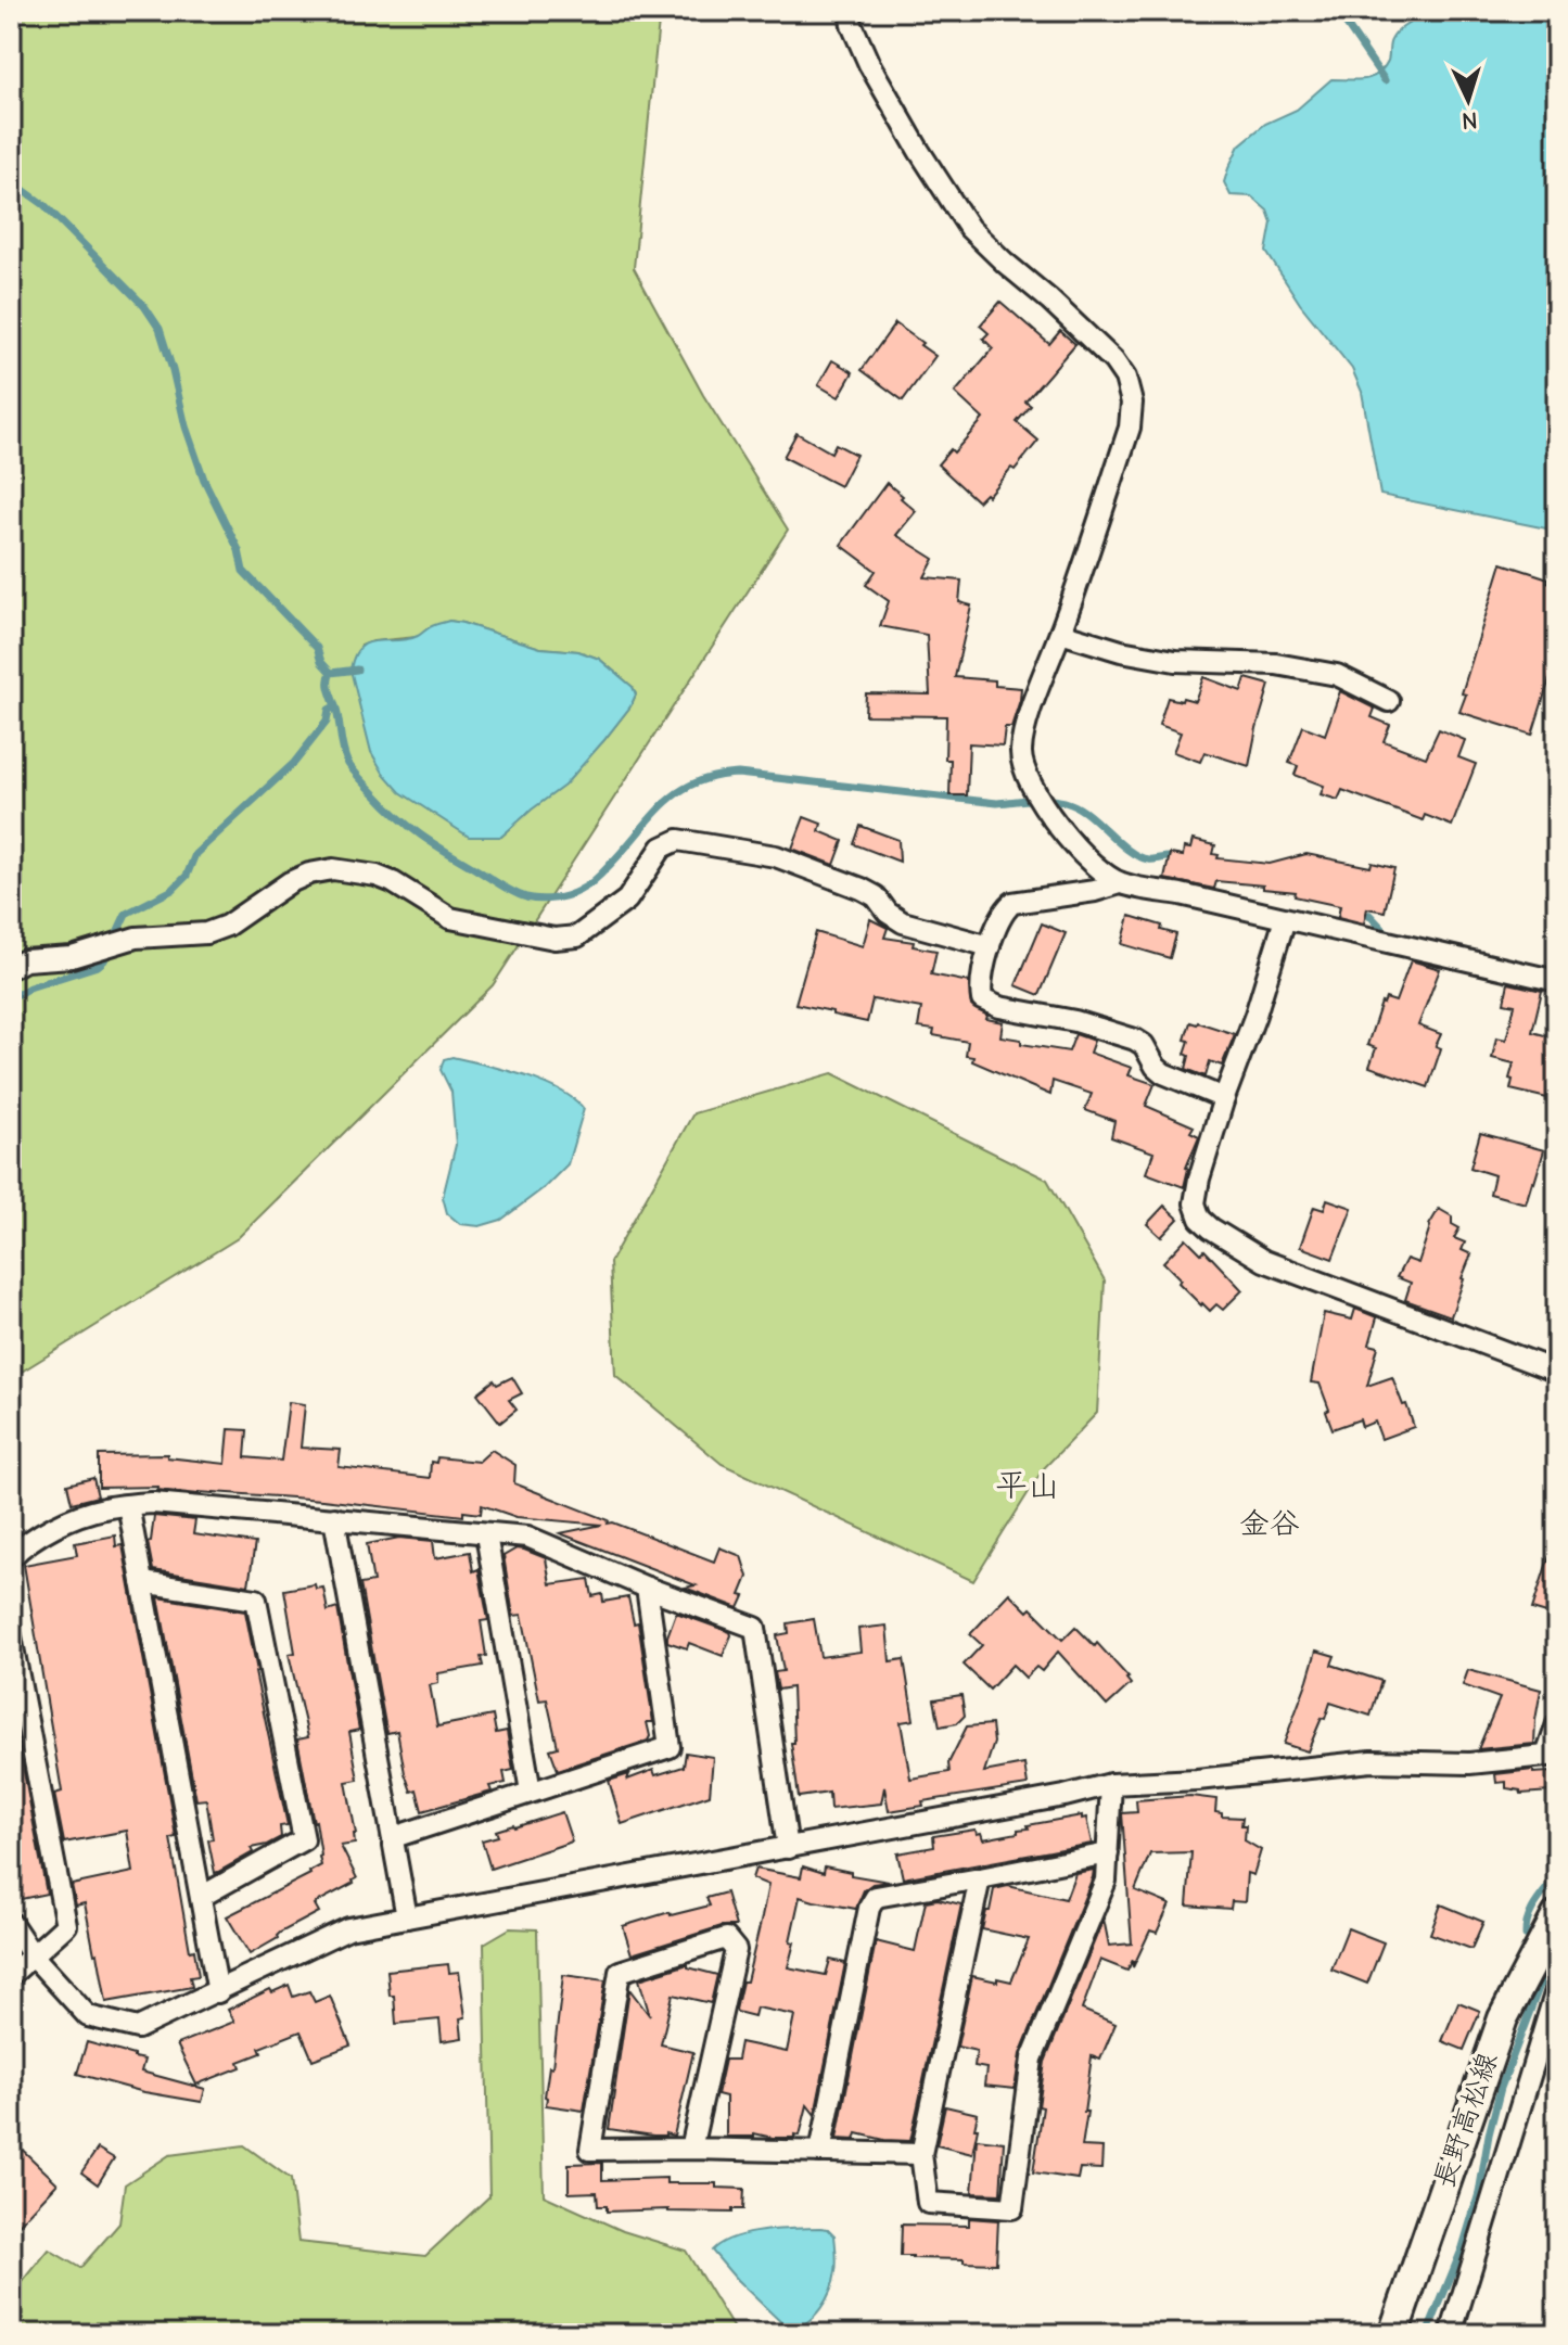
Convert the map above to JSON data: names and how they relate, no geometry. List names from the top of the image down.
{
  "streets": {
    "main road": ["長野高松線"]
  },
  "districts": ["平山", "金谷"],
  "north": "bottom"
}
